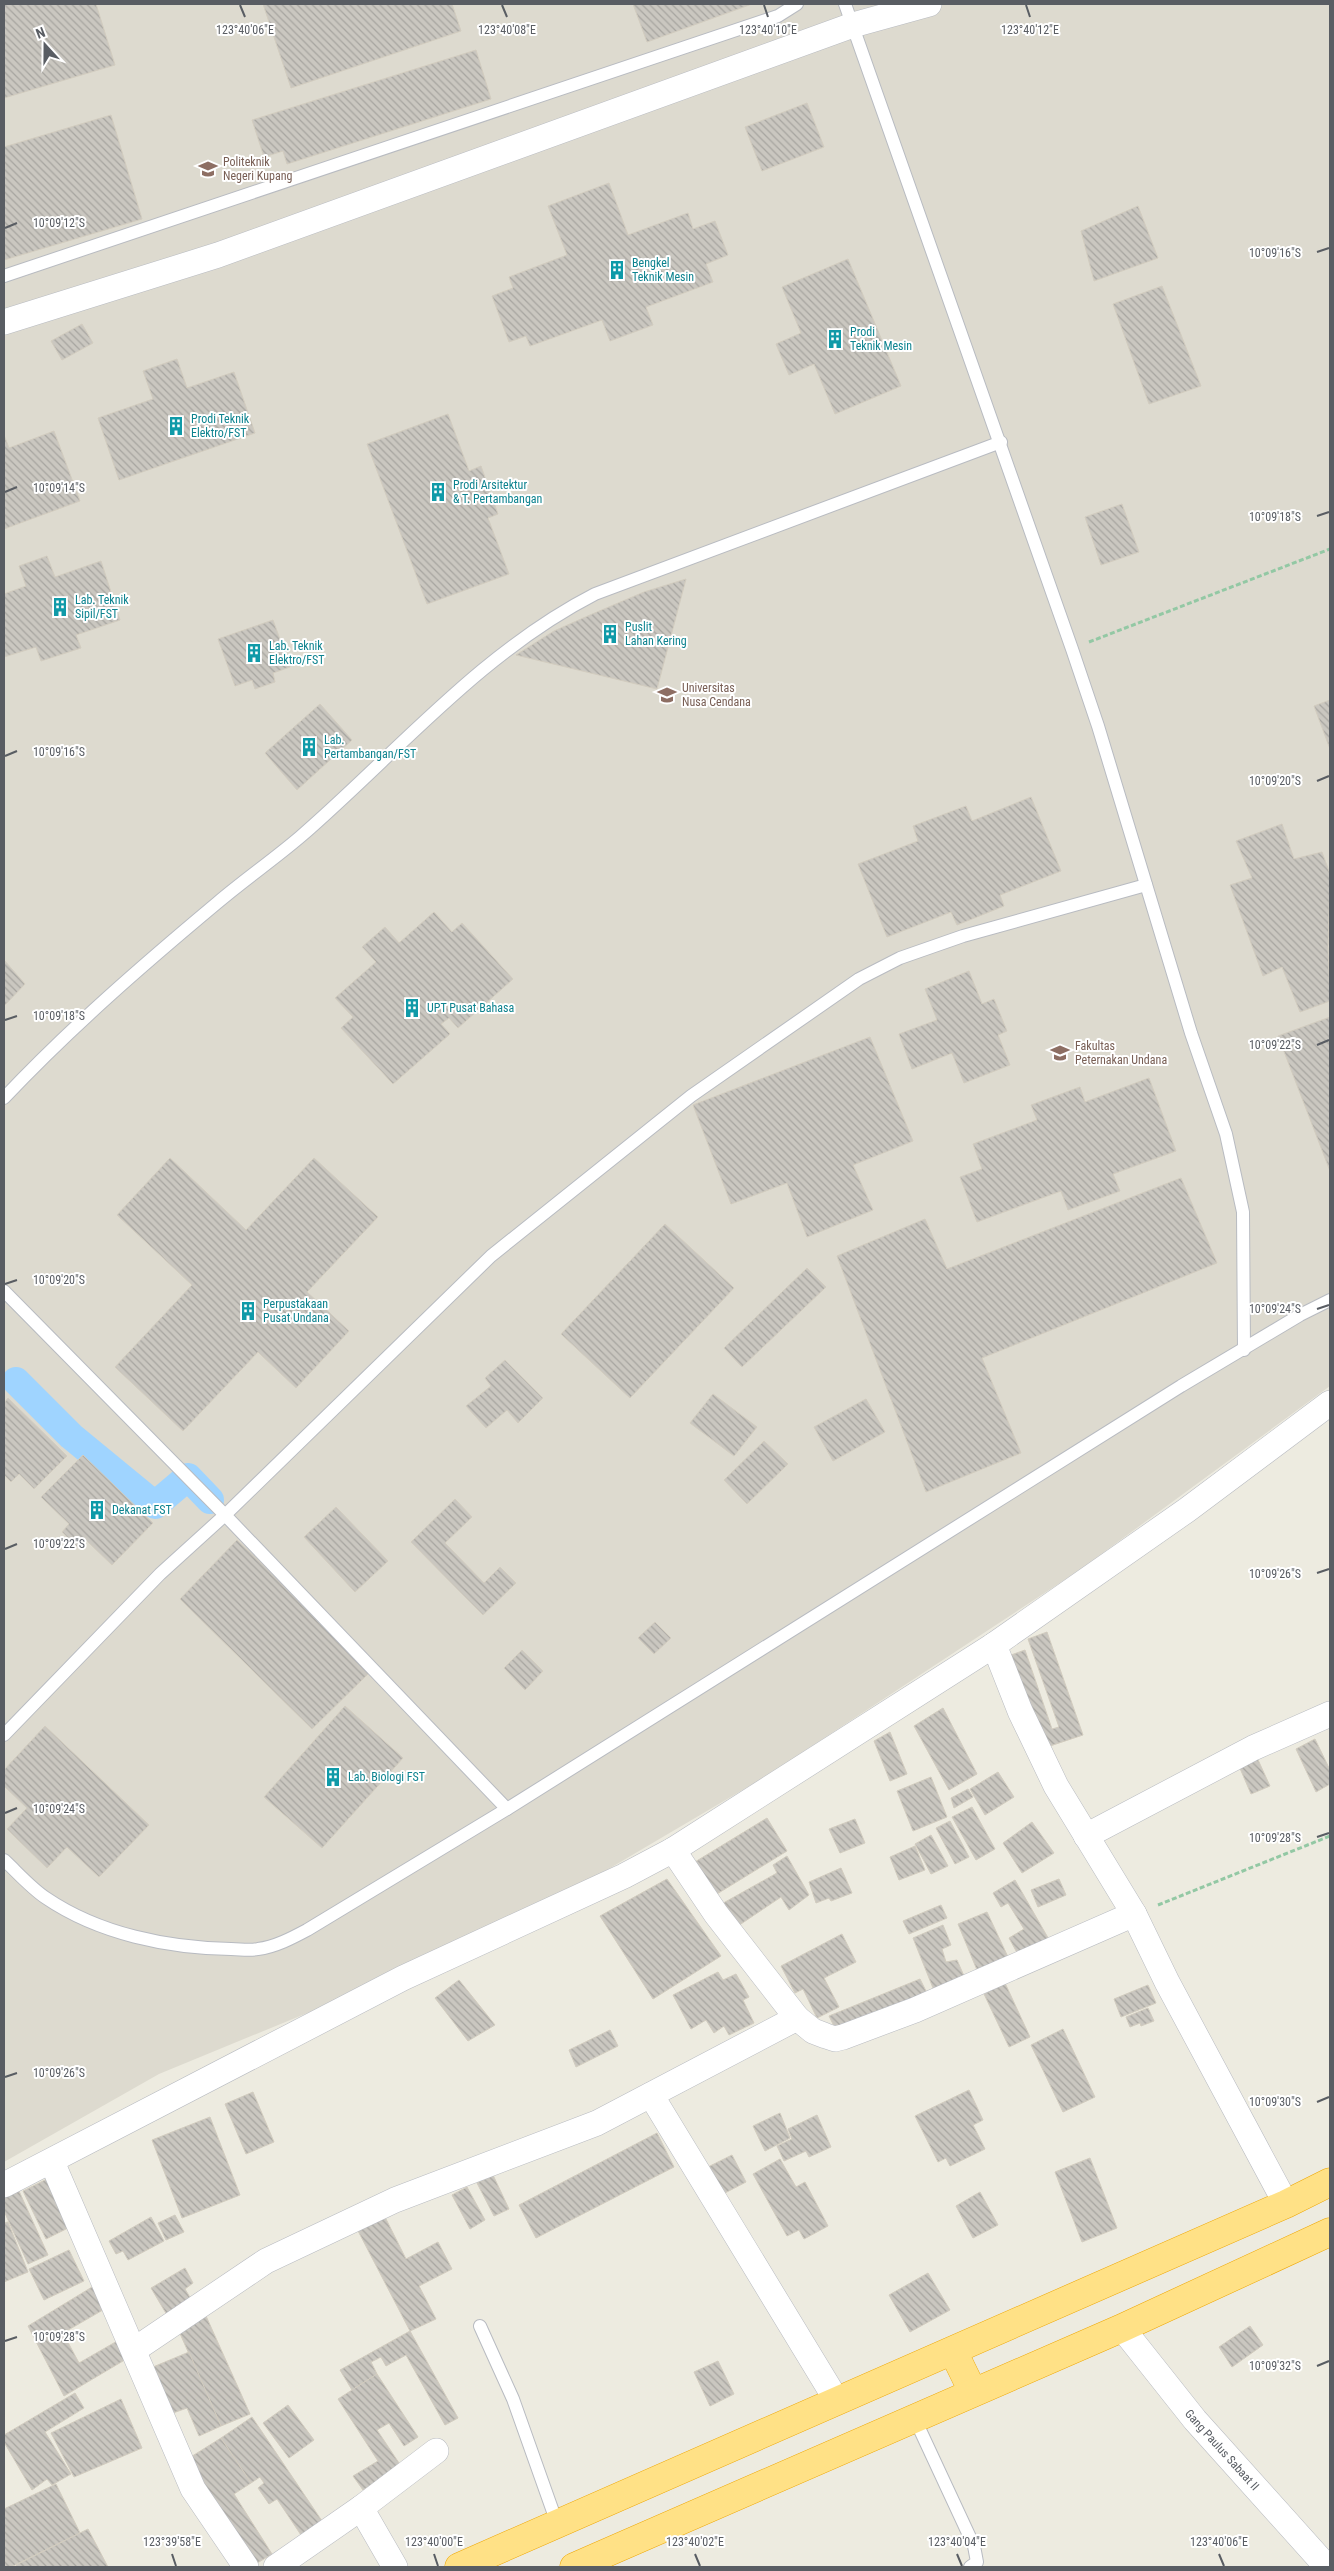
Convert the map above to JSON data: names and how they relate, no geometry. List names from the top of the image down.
{
  "streets": {
    "street": ["Gang Paulus Sabaat II"]
  },
  "places": {
    "school or university": ["Politeknik Negeri Kupang", "Universitas Nusa Cendana", "Fakultas Peternakan Undana"],
    "building": [
      "Bengkel Teknik Mesin",
      "Prodi Teknik Mesin",
      "Prodi Teknik Elektro/FST",
      "Prodi Arsitektur & T. Pertambangan",
      "Lab. Teknik Sipil/FST",
      "Puslit Lahan Kering",
      "Lab. Teknik Elektro/FST",
      "Lab. Pertambangan/FST",
      "UPT Pusat Bahasa",
      "Perpustakaan Pusat Undana",
      "Dekanat FST",
      "Lab. Biologi FST"
    ]
  },
  "north": "top",
  "coordinates": [
    "123°40'06\"E",
    "123°40'08\"E",
    "123°40'10\"E",
    "123°40'12\"E",
    "10°09'12\"S",
    "10°09'16\"S",
    "10°09'14\"S",
    "10°09'18\"S",
    "10°09'20\"S",
    "10°09'22\"S",
    "10°09'24\"S",
    "10°09'26\"S",
    "10°09'28\"S",
    "10°09'30\"S",
    "10°09'32\"S",
    "123°39'58\"E",
    "123°40'00\"E",
    "123°40'02\"E",
    "123°40'04\"E"
  ]
}
